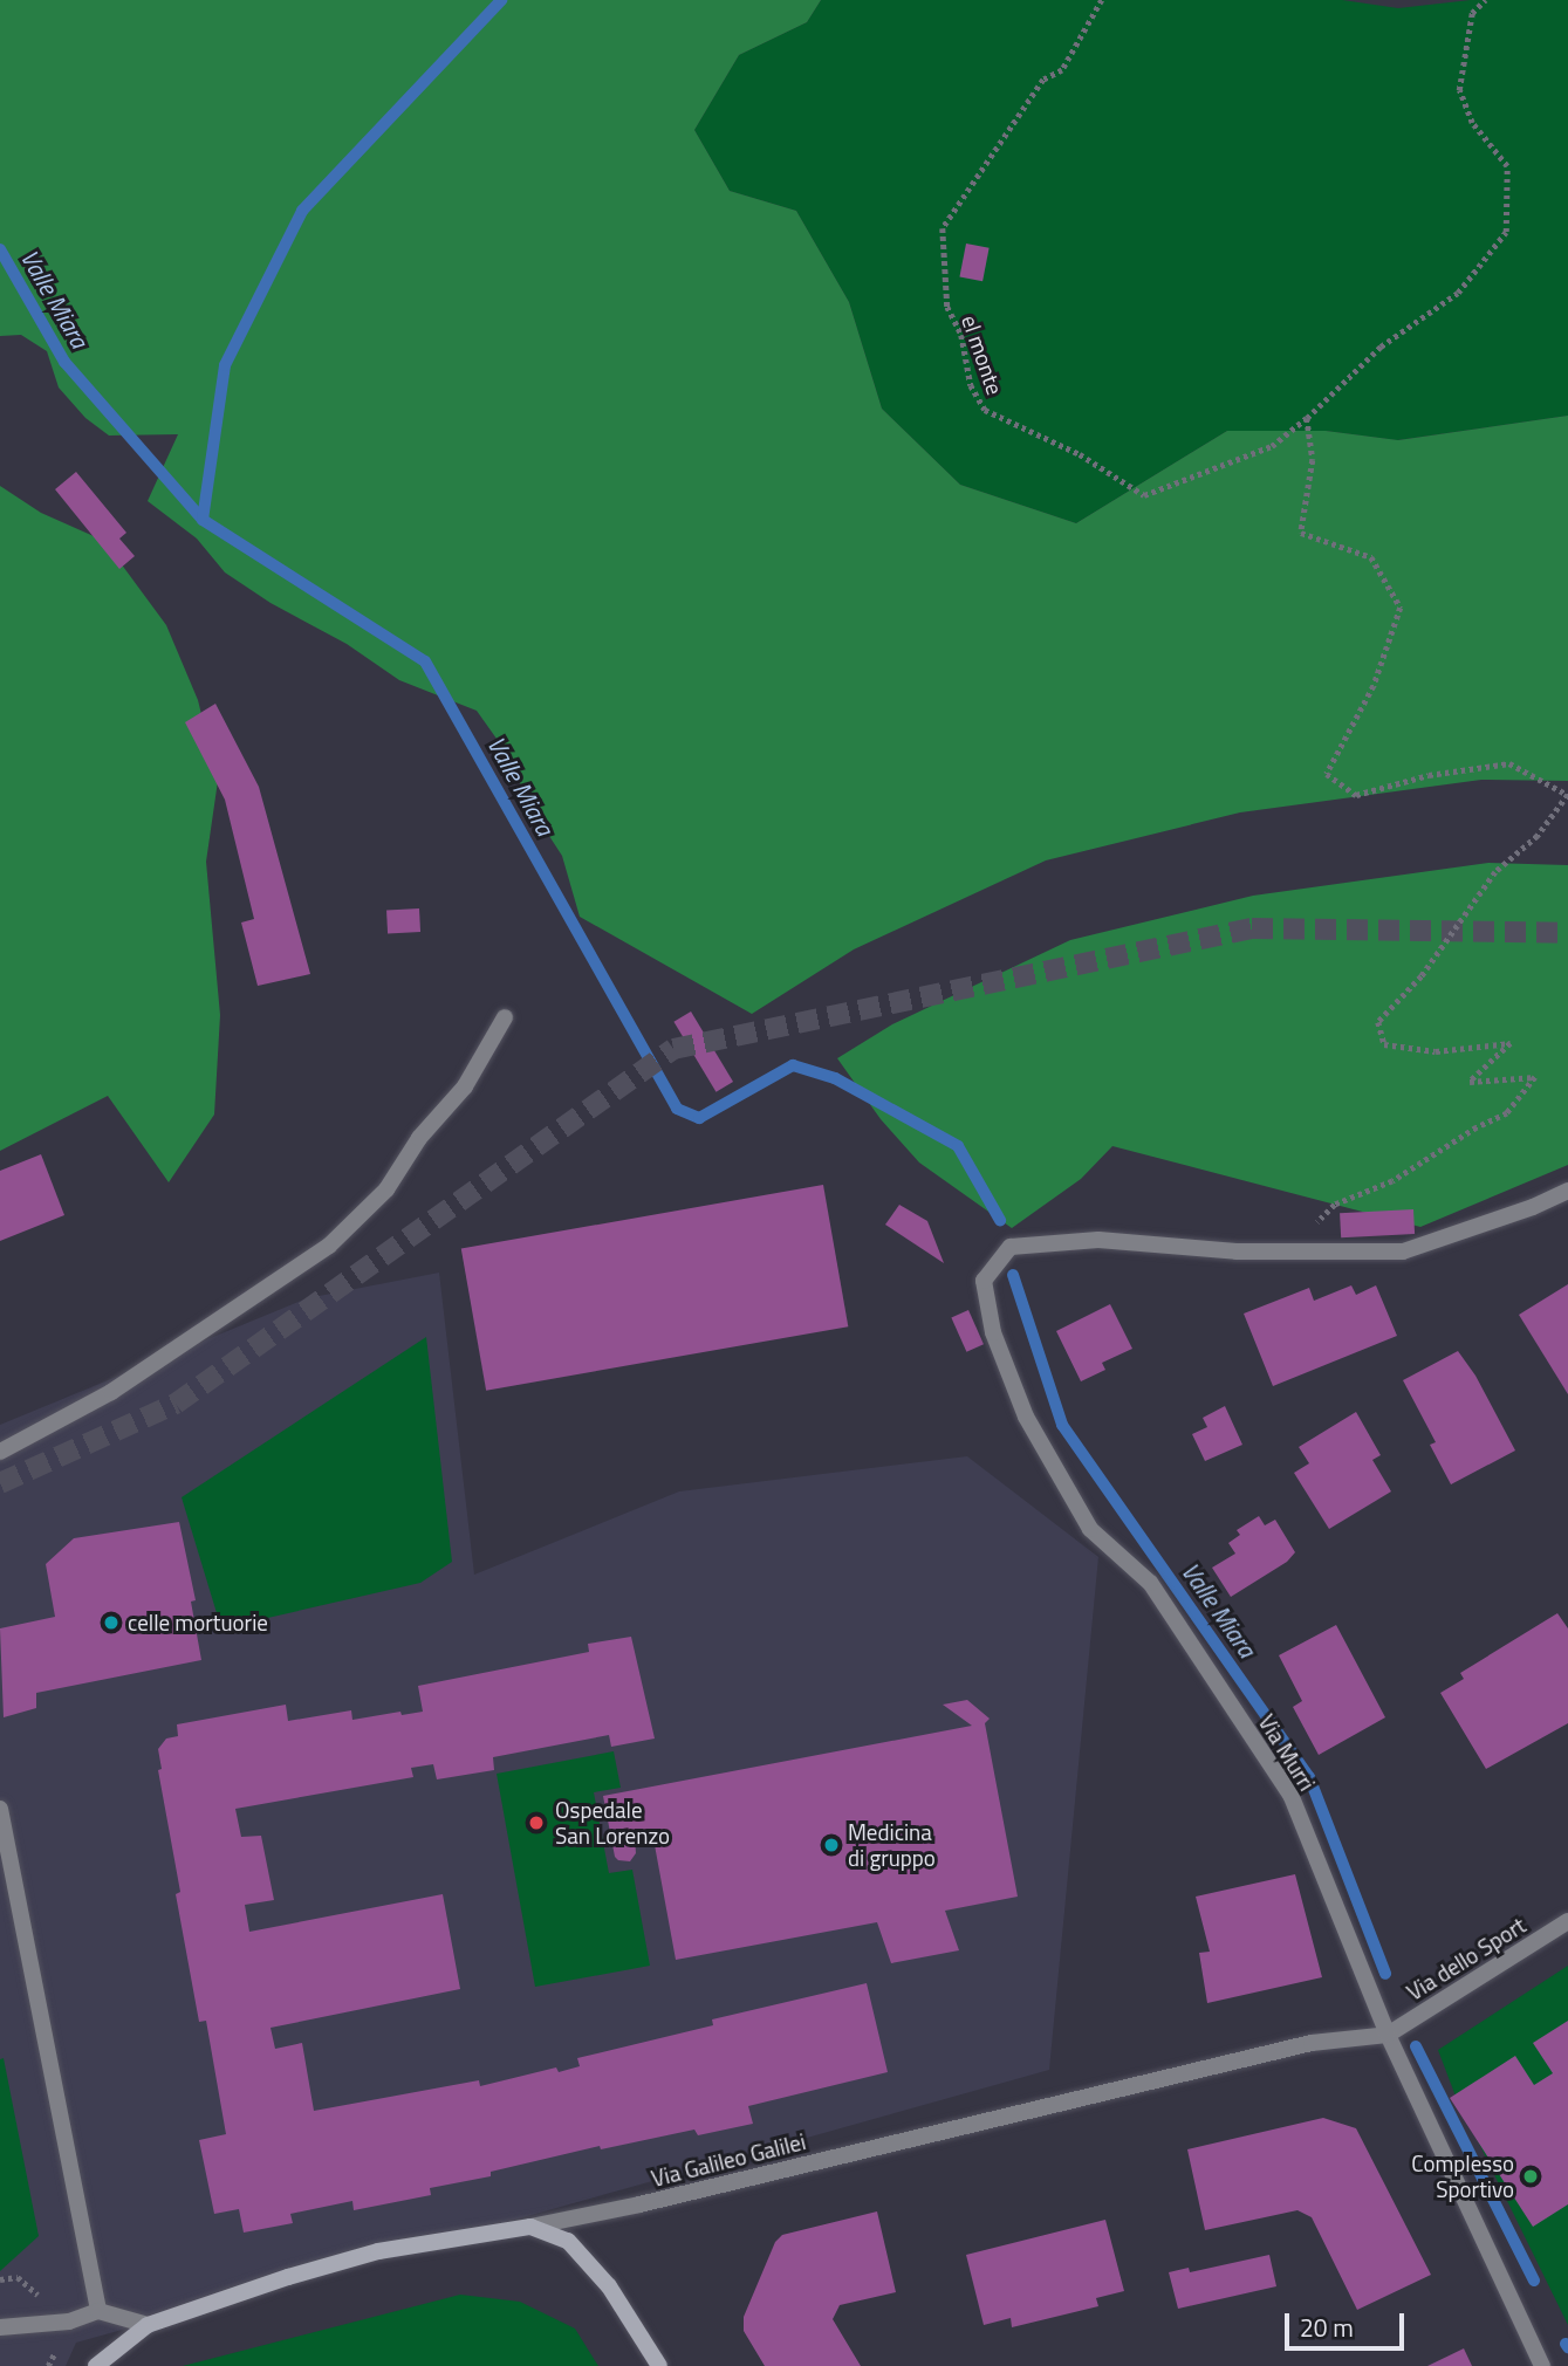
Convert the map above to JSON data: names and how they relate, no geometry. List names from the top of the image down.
{
  "streets": {
    "street": ["Via Murri", "Via dello Sport", "Via Galileo Galilei"],
    "path": ["el monte"]
  },
  "crossings": [
    ["Via Murri", "Via dello Sport"],
    ["Via Murri", "Via Galileo Galilei"],
    ["Via dello Sport", "Via Galileo Galilei"]
  ],
  "water": ["Valle Miara"],
  "places": [
    "celle mortuorie",
    "Ospedale San Lorenzo",
    "Medicina di gruppo",
    "Complesso Sportivo"
  ],
  "scale_bar": "20 m"
}
